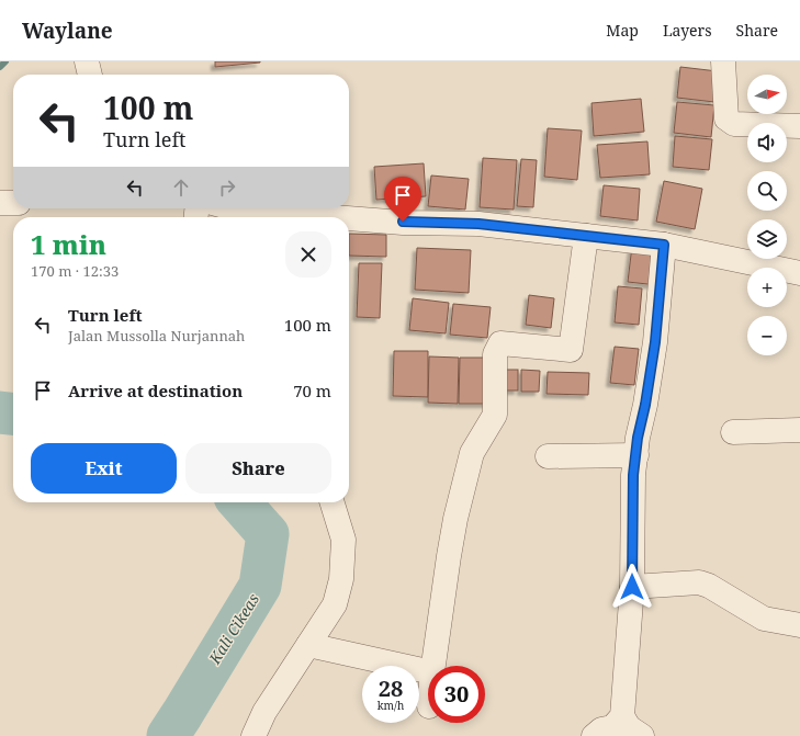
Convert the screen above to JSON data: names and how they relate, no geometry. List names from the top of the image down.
{
  "water": ["Kali Cikeas"],
  "north": "right",
  "page": {
    "header": "Waylane",
    "nav": ["Map", "Layers", "Share"],
    "map_buttons": ["+", "−"],
    "turn": ["100 m", "Turn left"],
    "heading": ["1 min", "170 m · 12:33"],
    "list": [
      {
        "name": "Turn left",
        "note": "Jalan Mussolla Nurjannah",
        "value": "100 m"
      },
      {
        "name": "Arrive at destination",
        "value": "70 m"
      }
    ],
    "buttons": ["Exit", "Share"],
    "speed": "28 km/h",
    "limit": "30"
  }
}
